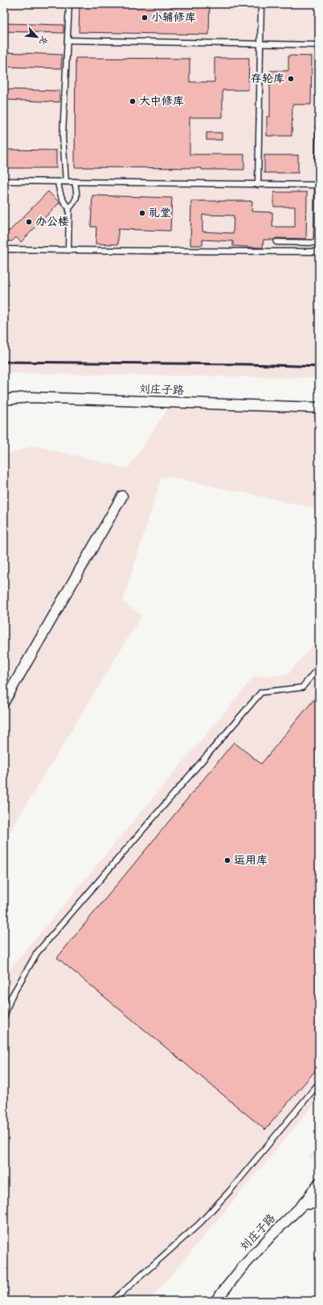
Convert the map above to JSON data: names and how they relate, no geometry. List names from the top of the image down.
{
  "streets": {
    "street": ["刘庄子路"]
  },
  "places": [
    "小辅修库",
    "存轮库",
    "大中修库",
    "礼堂",
    "办公楼",
    "运用库"
  ],
  "north": "bottom right"
}
